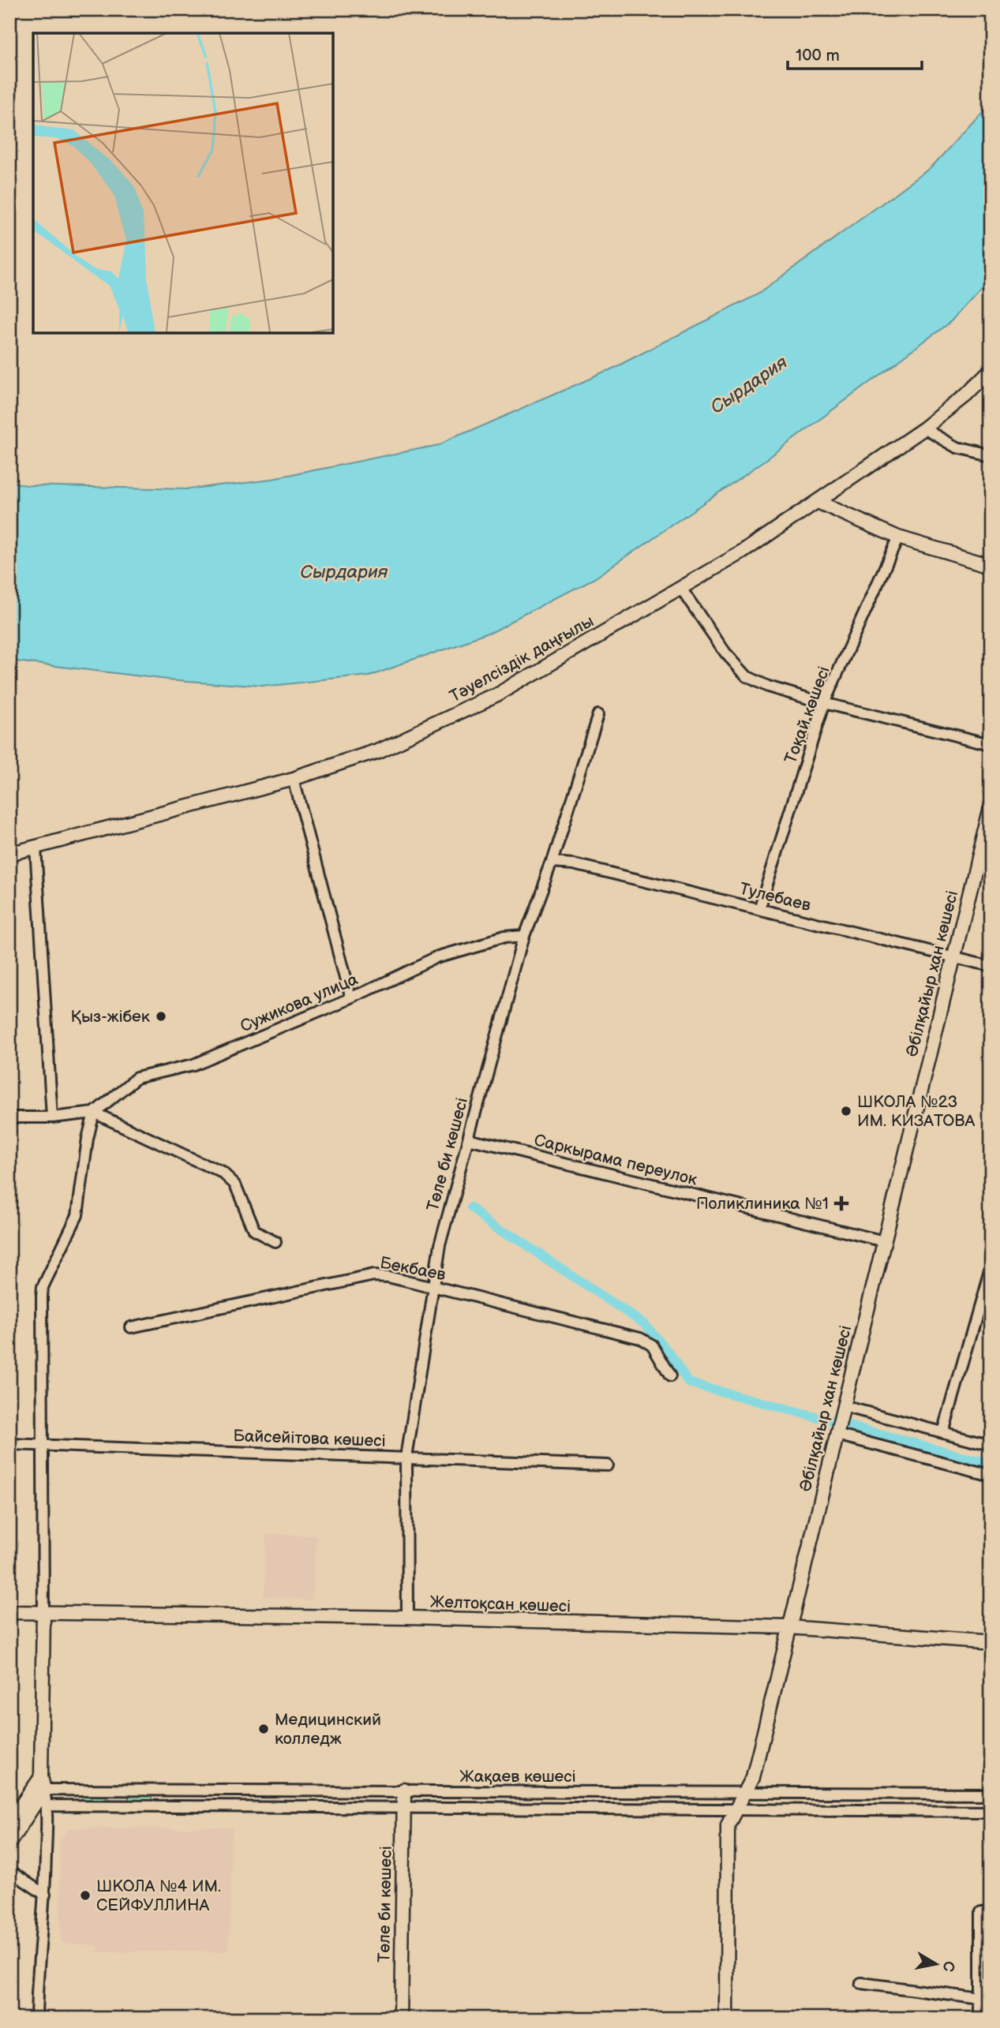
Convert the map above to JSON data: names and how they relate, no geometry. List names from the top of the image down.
{
  "streets": {
    "street": [
      "Тәуелсіздік даңғылы",
      "Тоқай көшесі",
      "Тулебаев",
      "Әбілқайыр хан көшесі",
      "Сужикова улица",
      "Төле би көшесі",
      "Саркырама переулок",
      "Бекбаев",
      "Байсейітова көшесі",
      "Желтоқсан көшесі",
      "Жақаев көшесі"
    ]
  },
  "crossings": [
    ["Тоқай көшесі", "Тулебаев"],
    ["Тулебаев", "Әбілқайыр хан көшесі"],
    ["Тулебаев", "Төле би көшесі"],
    ["Әбілқайыр хан көшесі", "Саркырама переулок"],
    ["Әбілқайыр хан көшесі", "Желтоқсан көшесі"],
    ["Әбілқайыр хан көшесі", "Жақаев көшесі"],
    ["Сужикова улица", "Төле би көшесі"],
    ["Төле би көшесі", "Саркырама переулок"],
    ["Төле би көшесі", "Бекбаев"],
    ["Төле би көшесі", "Байсейітова көшесі"],
    ["Төле би көшесі", "Желтоқсан көшесі"],
    ["Төле би көшесі", "Жақаев көшесі"]
  ],
  "water": ["Сырдария"],
  "places": {
    "other": [
      "Қыз-жібек",
      "ШКОЛА №23 ИМ. КИЗАТОВА",
      "Медицинский колледж",
      "ШКОЛА №4 ИМ. СЕЙФУЛЛИНА"
    ],
    "health": ["Поликлиника №1"]
  },
  "scale_bar": "100 m",
  "north": "right"
}
